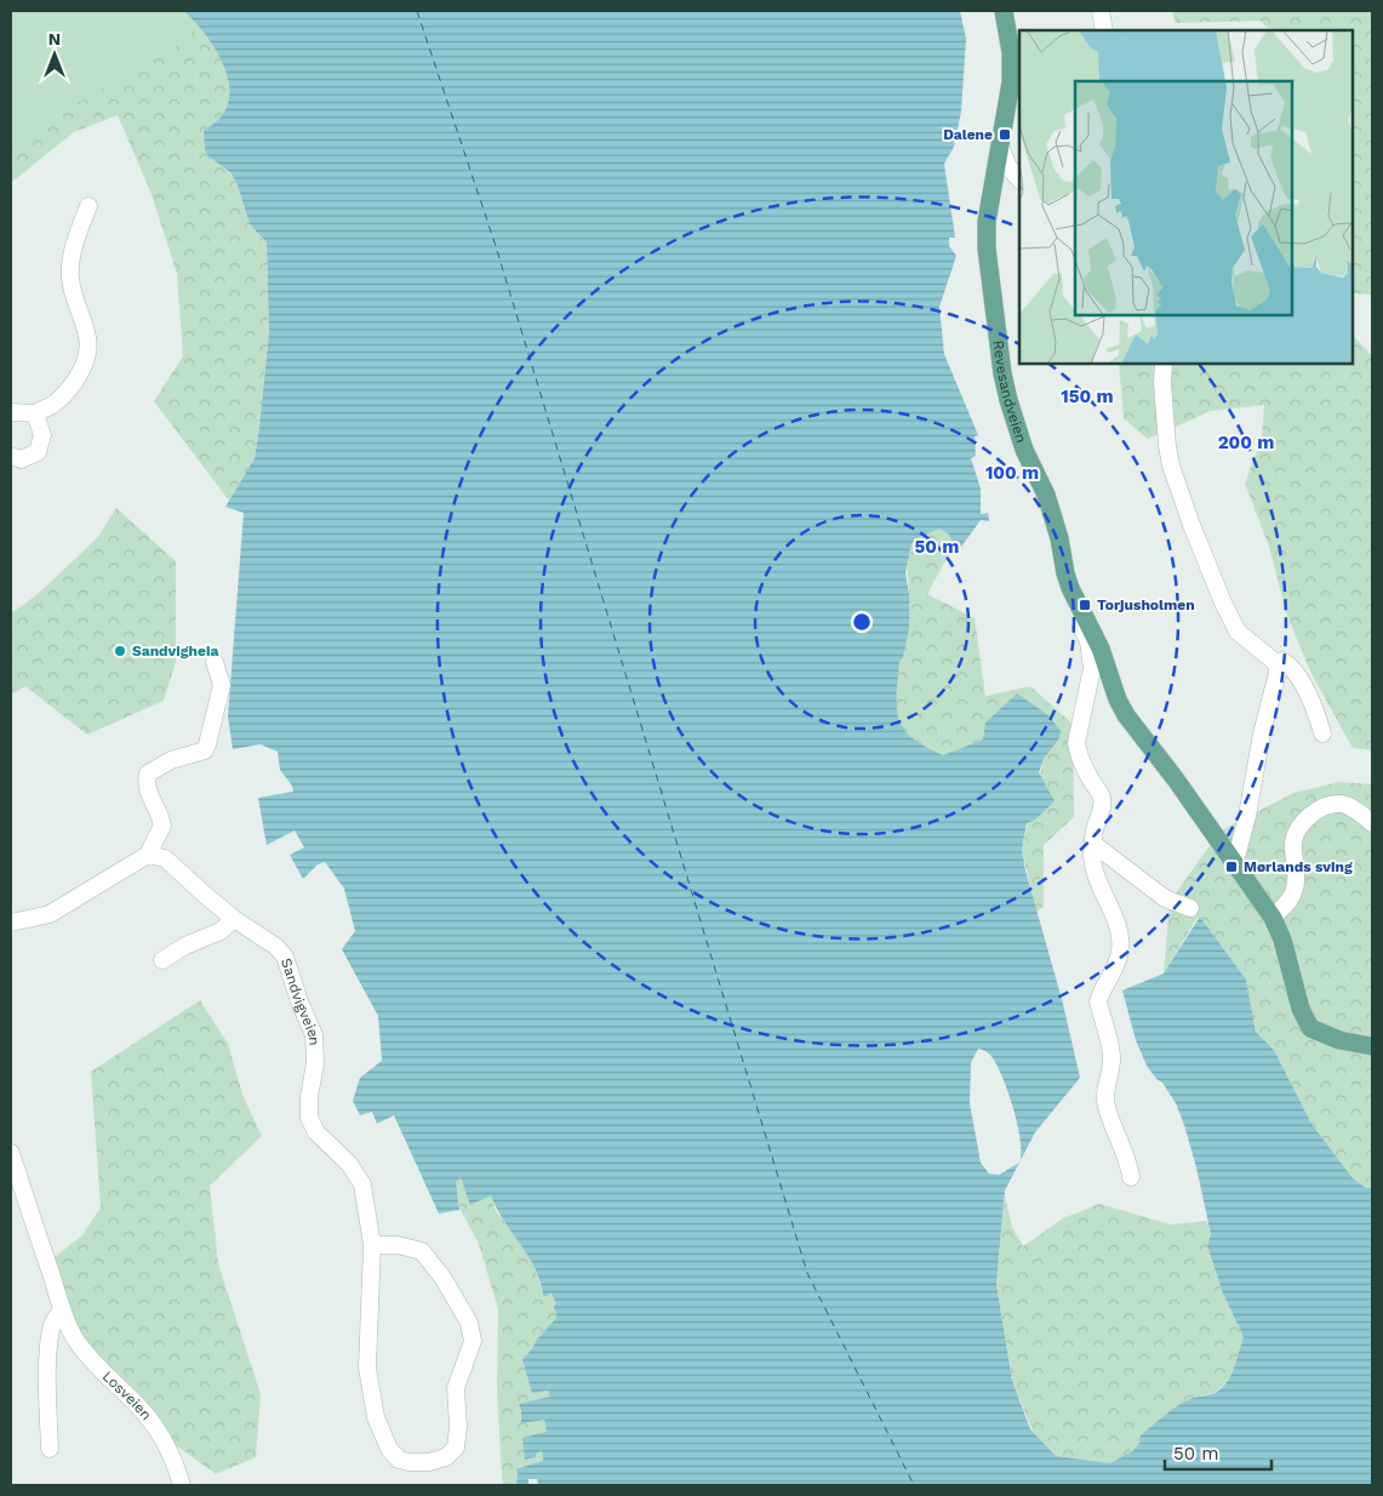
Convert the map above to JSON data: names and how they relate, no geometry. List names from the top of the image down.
{
  "streets": {
    "main road": ["Revesandveien"],
    "street": ["Sandvigveien", "Losveien"]
  },
  "places": {
    "transit": ["Dalene", "Torjusholmen", "Mørlands sving"],
    "other": ["Sandvigheia"]
  },
  "scale_bar": "50 m",
  "north": "top",
  "rings": [
    "150 m",
    "200 m",
    "100 m",
    "50 m"
  ]
}
